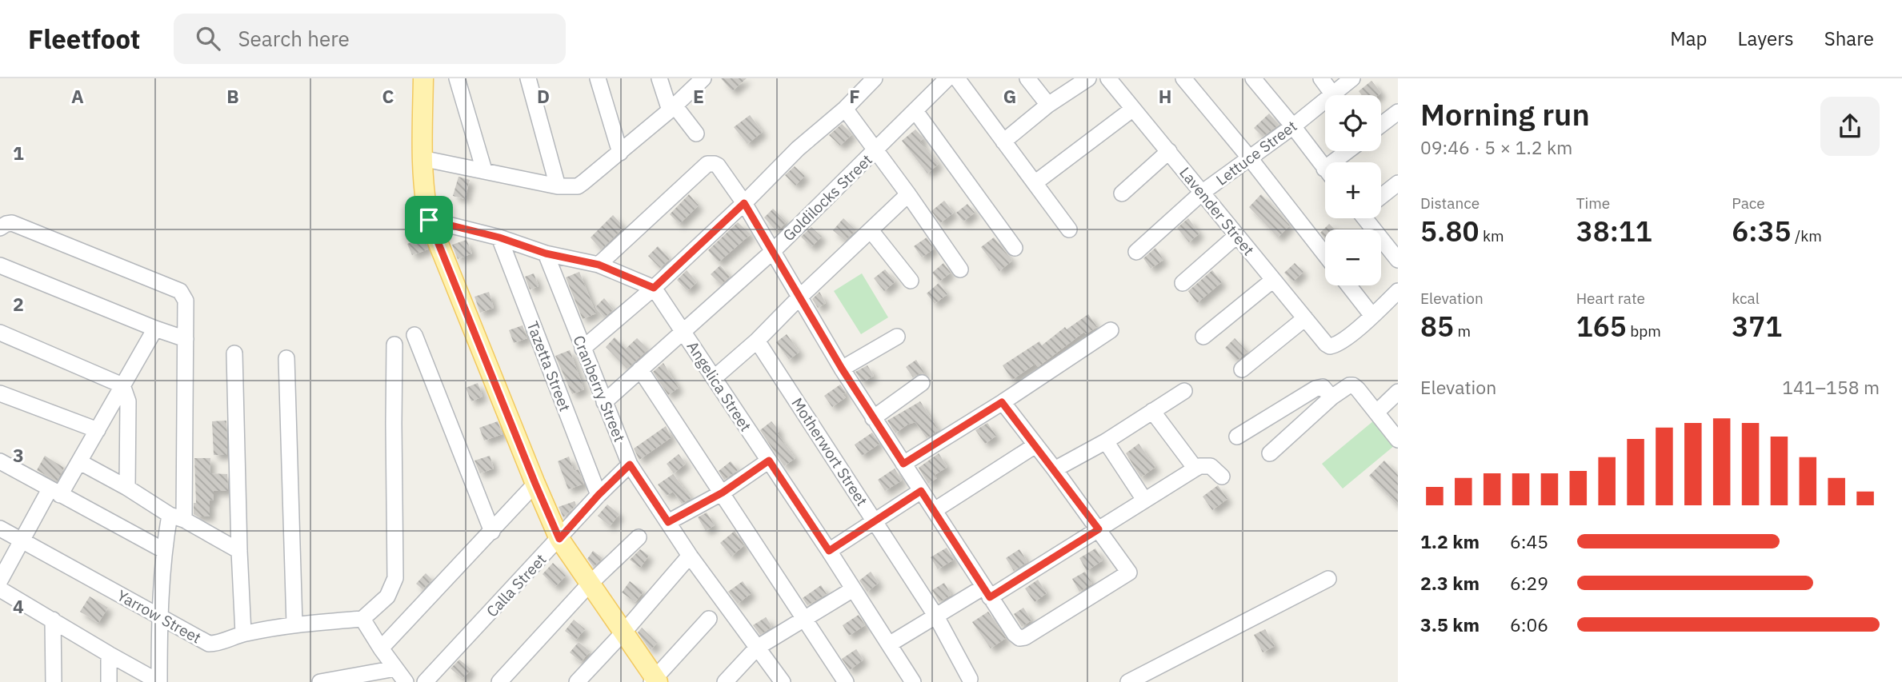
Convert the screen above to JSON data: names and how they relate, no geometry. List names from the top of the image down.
{
  "streets": {
    "street": [
      "Lettuce Street",
      "Goldilocks Street",
      "Lavender Street",
      "Tazetta Street",
      "Angelica Street",
      "Cranberry Street",
      "Motherwort Street",
      "Calla Street",
      "Yarrow Street"
    ]
  },
  "crossings": [
    ["Lettuce Street", "Lavender Street"],
    ["Goldilocks Street", "Angelica Street"],
    ["Goldilocks Street", "Cranberry Street"],
    ["Tazetta Street", "Calla Street"],
    ["Cranberry Street", "Calla Street"]
  ],
  "page": {
    "header": "Fleetfoot",
    "search": "Search here",
    "nav": ["Map", "Layers", "Share"],
    "heading": ["Morning run", "09:46 · 5 × 1.2 km"],
    "map_buttons": ["+", "−"],
    "stats": [
      ["Distance", "5.80 km"],
      ["Time", "38:11"],
      ["Pace", "6:35 /km"],
      ["Elevation", "85 m"],
      ["Heart rate", "165 bpm"],
      ["kcal", "371"]
    ],
    "chart": ["Elevation", "141–158 m"],
    "list": [
      {
        "name": "1.2 km",
        "note": "6:45"
      },
      {
        "name": "2.3 km",
        "note": "6:29"
      },
      {
        "name": "3.5 km",
        "note": "6:06"
      }
    ]
  },
  "grid": {
    "columns": [
      "A",
      "B",
      "C",
      "D",
      "E",
      "F",
      "G",
      "H"
    ],
    "rows": [
      "1",
      "2",
      "3",
      "4"
    ]
  }
}
